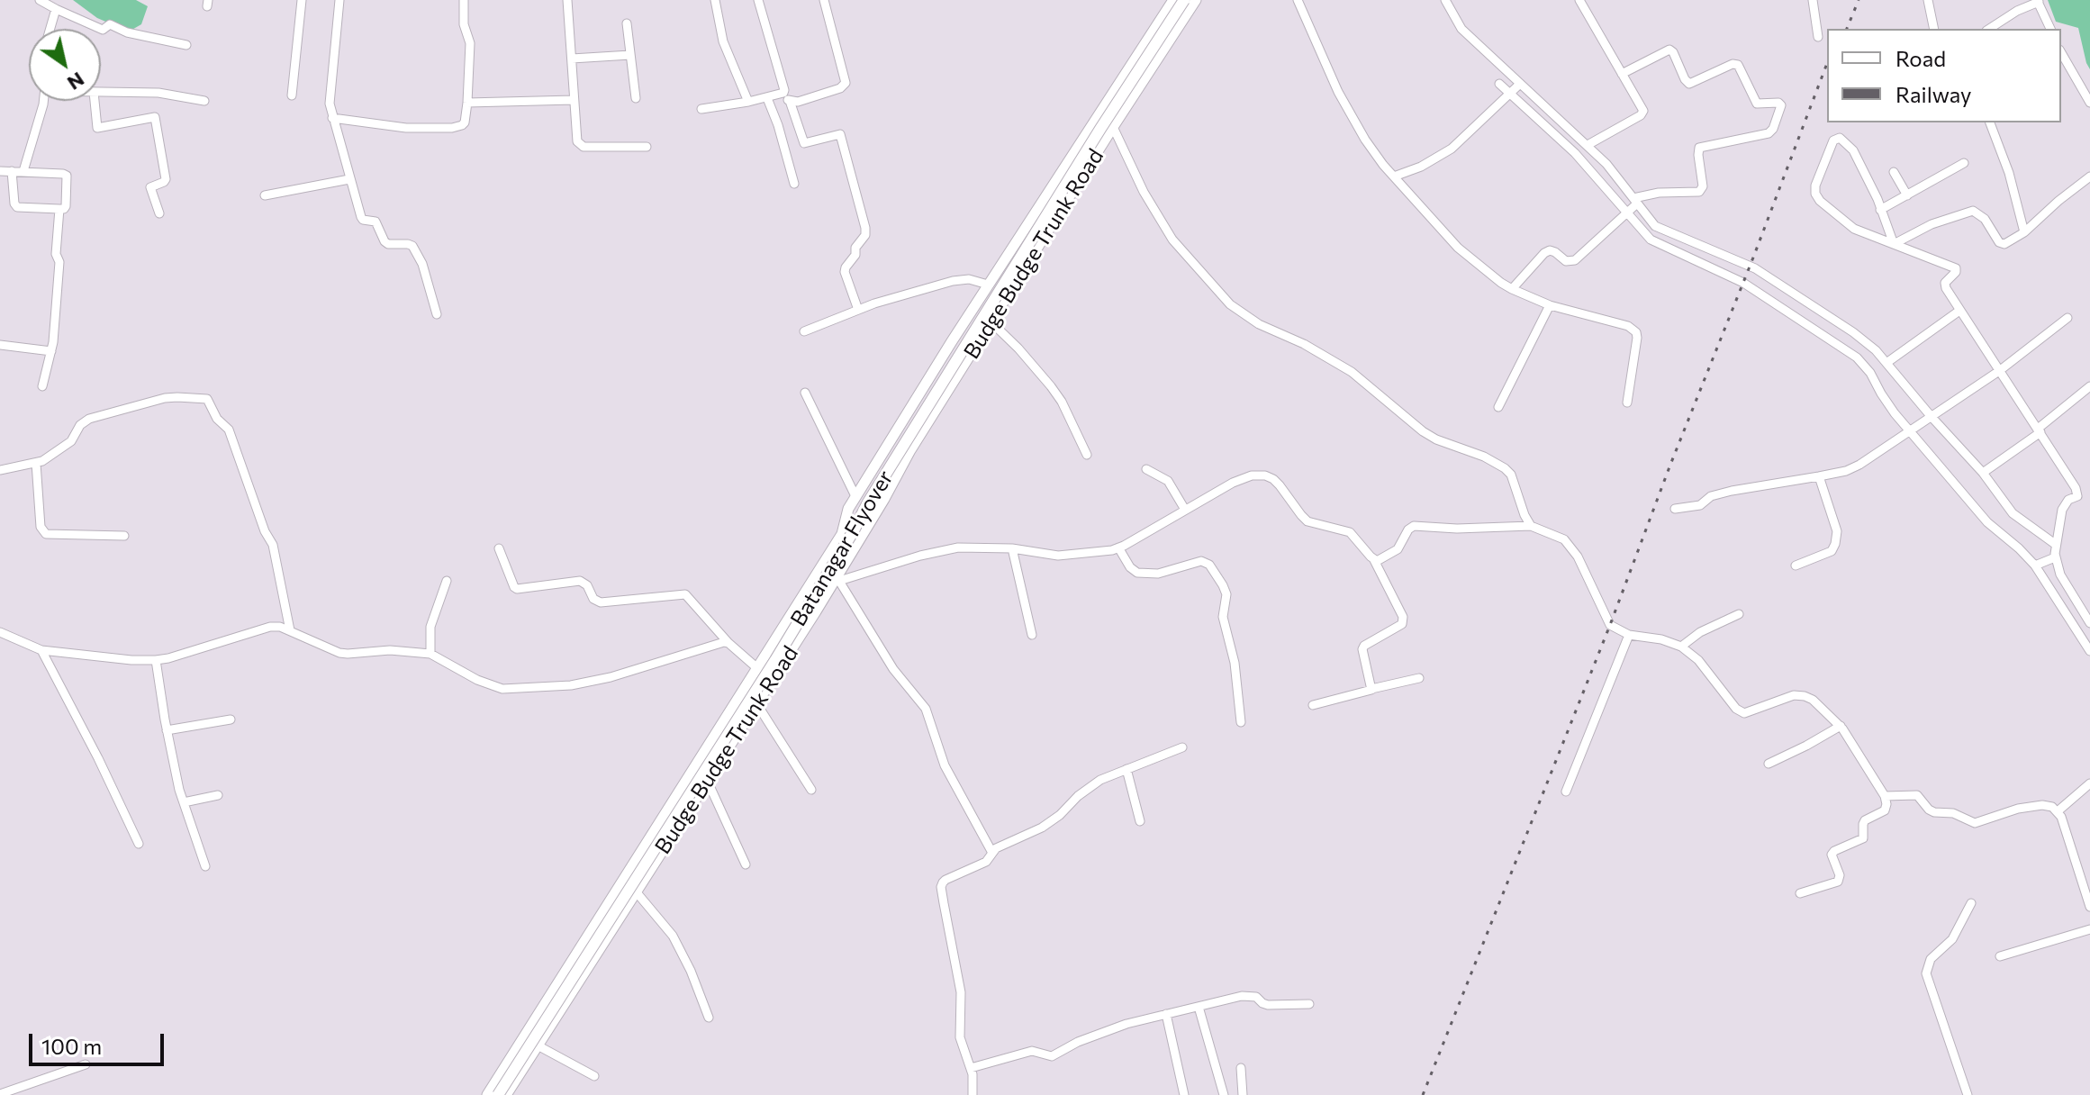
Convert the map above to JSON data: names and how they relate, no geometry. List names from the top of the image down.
{
  "streets": {
    "main road": ["Batanagar Flyover"],
    "street": ["Budge Budge Trunk Road"]
  },
  "legend": ["Road", "Railway"],
  "scale_bar": "100 m",
  "north": "bottom right"
}
